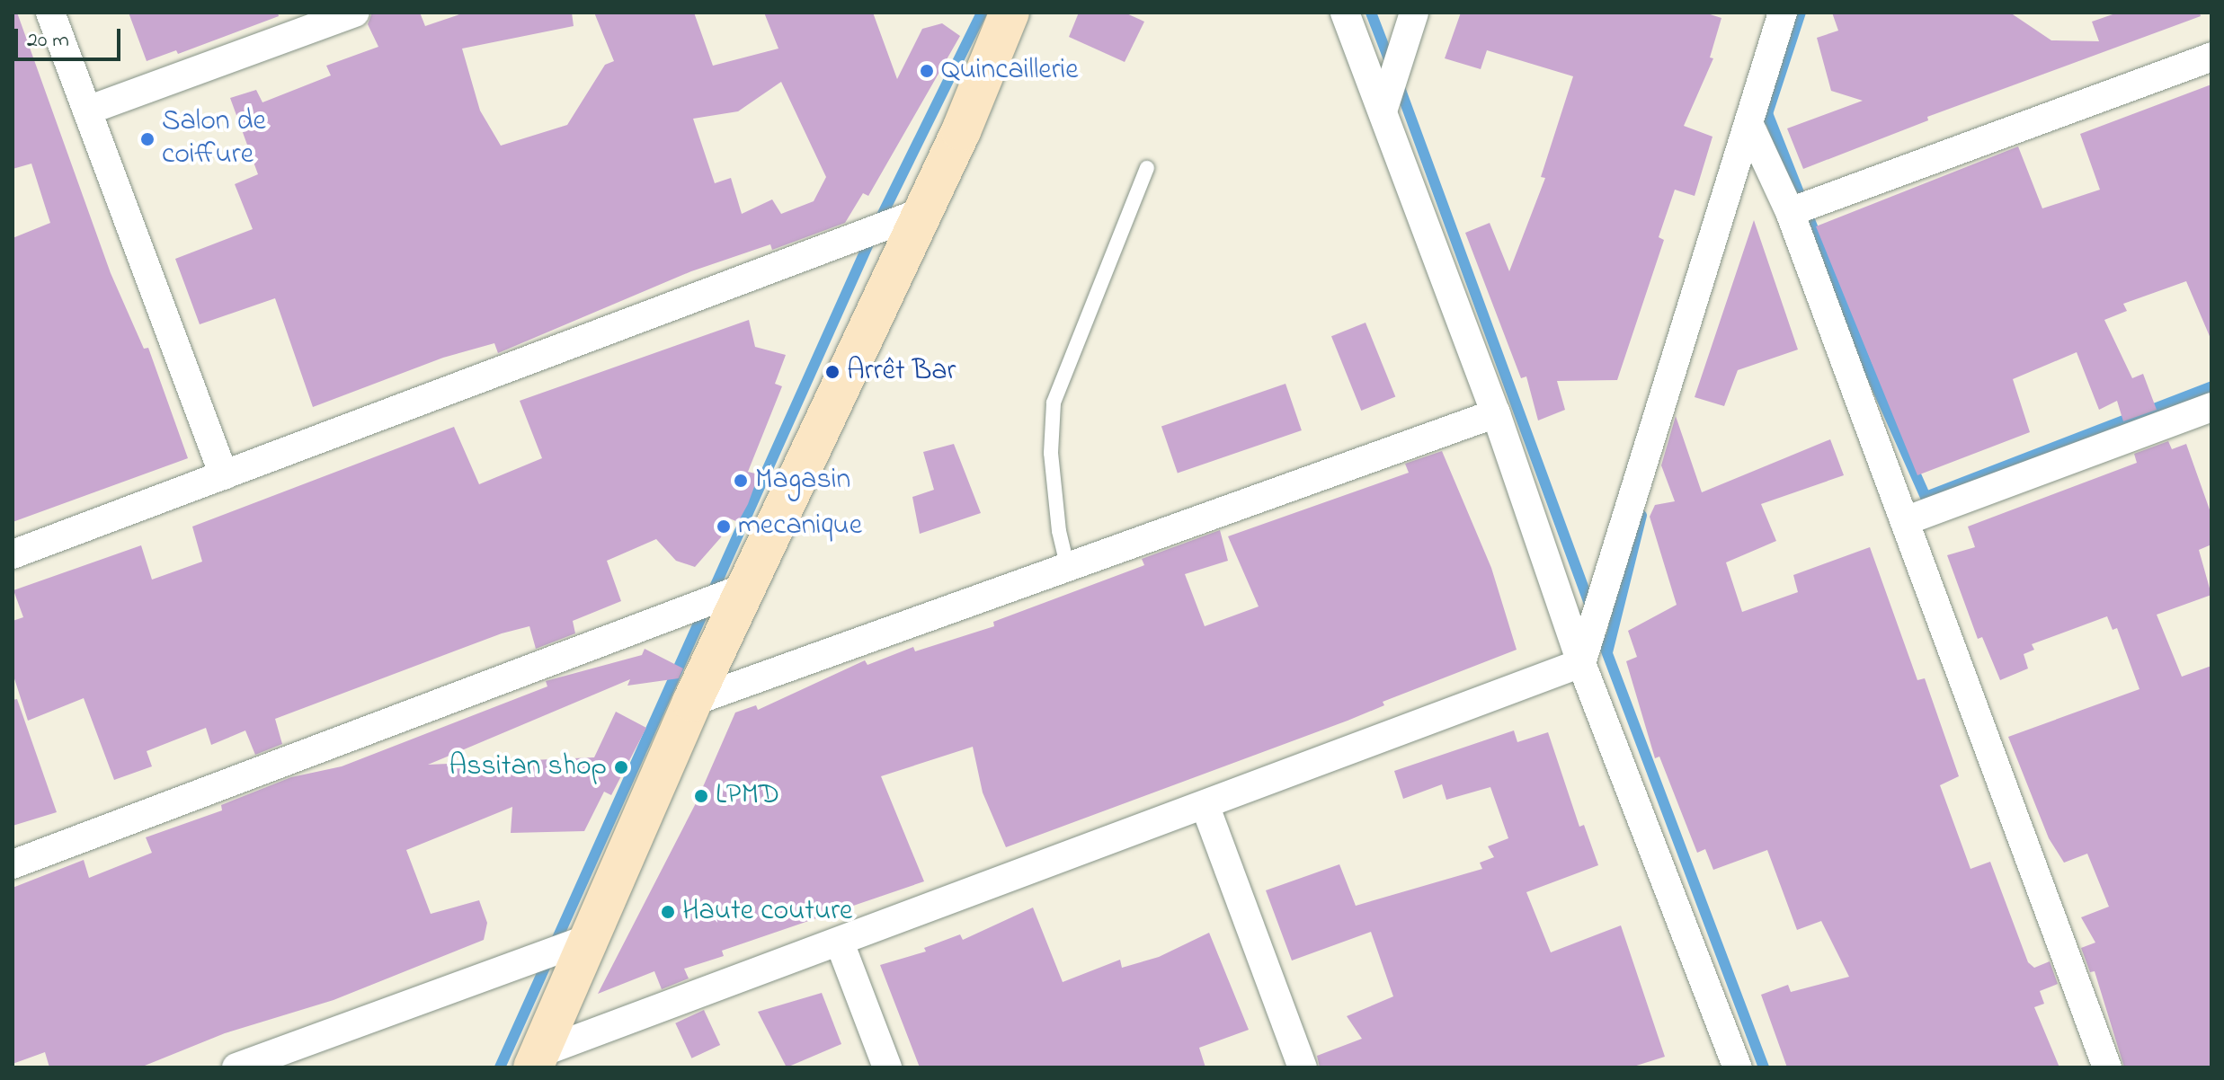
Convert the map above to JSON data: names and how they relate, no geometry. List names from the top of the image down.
{
  "places": [
    "Quincaillerie",
    "Salon de coiffure",
    "Arrêt Bar",
    "Magasin",
    "mecanique",
    "Assitan shop",
    "LPMD",
    "Haute couture"
  ],
  "scale_bar": "20 m"
}
